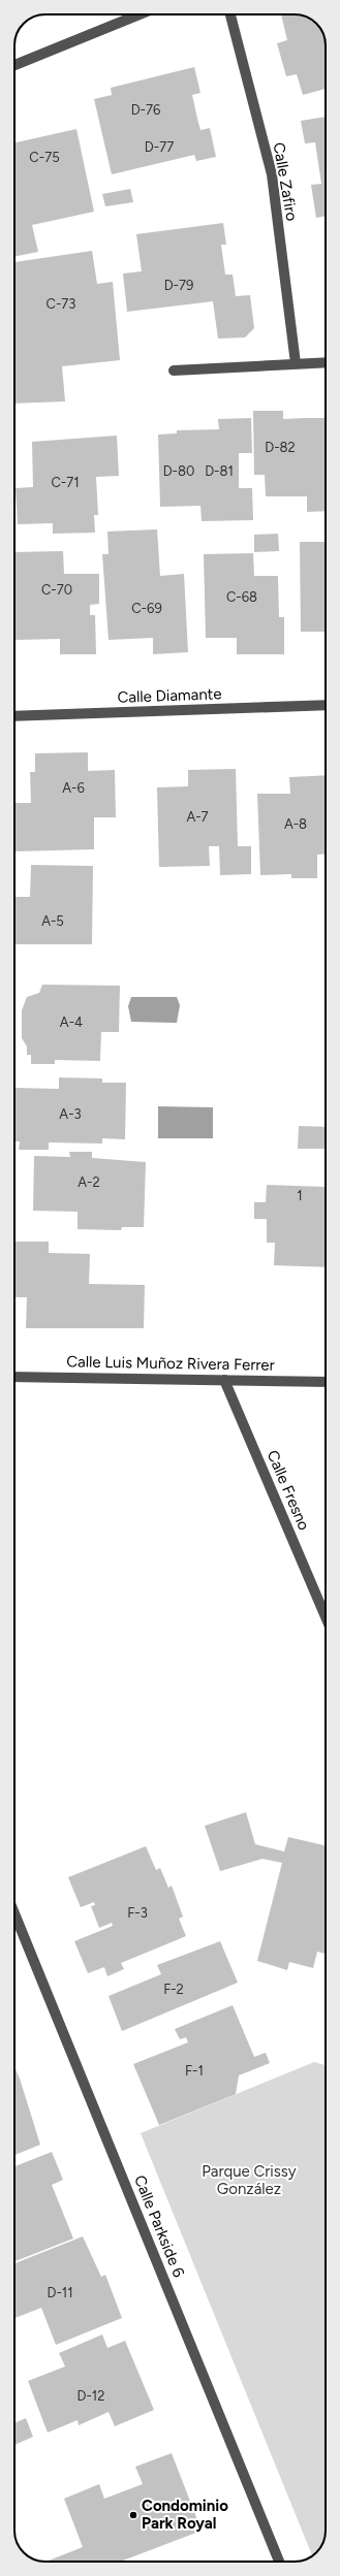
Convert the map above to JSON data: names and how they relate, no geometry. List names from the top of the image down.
{
  "streets": {
    "street": [
      "Calle Zafiro",
      "Calle Diamante",
      "Calle Luis Muñoz Rivera Ferrer",
      "Calle Fresno",
      "Calle Parkside 6"
    ]
  },
  "crossings": [
    ["Calle Luis Muñoz Rivera Ferrer", "Calle Fresno"]
  ],
  "parks": ["Parque Crissy González"],
  "places": ["Condominio Park Royal"],
  "house_numbers": [
    "D-76",
    "D-77",
    "C-75",
    "D-79",
    "C-73",
    "D-82",
    "D-80",
    "D-81",
    "C-71",
    "C-70",
    "C-68",
    "C-69",
    "A-6",
    "A-7",
    "A-8",
    "A-5",
    "A-4",
    "A-3",
    "A-2",
    "1",
    "F-3",
    "F-2",
    "F-1",
    "D-11",
    "D-12"
  ]
}
